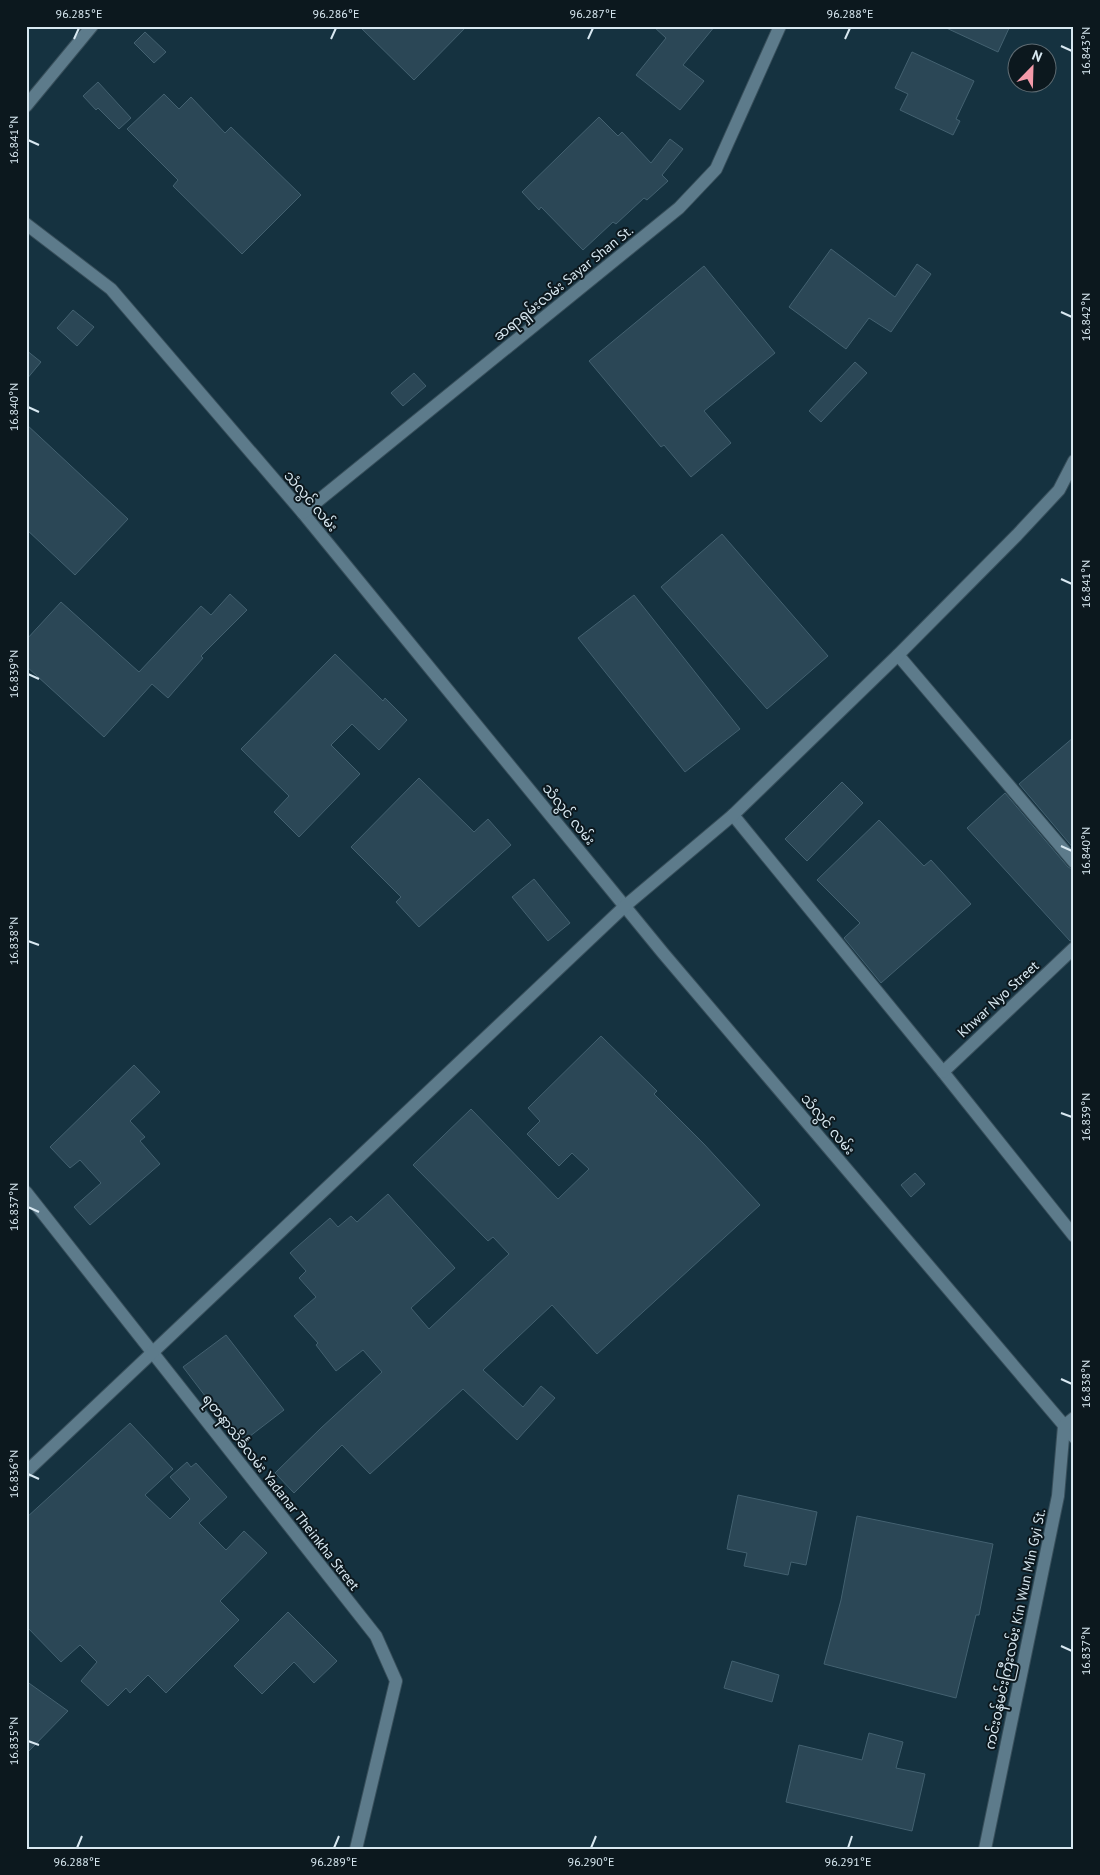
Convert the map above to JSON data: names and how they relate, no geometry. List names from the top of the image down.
{
  "streets": {
    "street": [
      "ဆရာရှမ်းလမ်း Sayar Shan St.",
      "သံလွင် လမ်း",
      "Khwar Nyo Street",
      "ရတနာသိင်္ခလမ်း Yadanar Theinkha Street",
      "ကင်းဝန်မင်းကြီးလမ်း Kin Wun Min Gyi St."
    ]
  },
  "crossings": [
    ["ဆရာရှမ်းလမ်း Sayar Shan St.", "သံလွင် လမ်း"],
    ["သံလွင် လမ်း", "ကင်းဝန်မင်းကြီးလမ်း Kin Wun Min Gyi St."]
  ],
  "north": "top right",
  "coordinates": [
    "96.285°E",
    "96.286°E",
    "96.287°E",
    "96.288°E",
    "16.843°N",
    "16.841°N",
    "16.842°N",
    "16.840°N",
    "16.839°N",
    "16.838°N",
    "16.837°N",
    "16.836°N",
    "16.835°N",
    "96.289°E",
    "96.290°E",
    "96.291°E"
  ]
}
